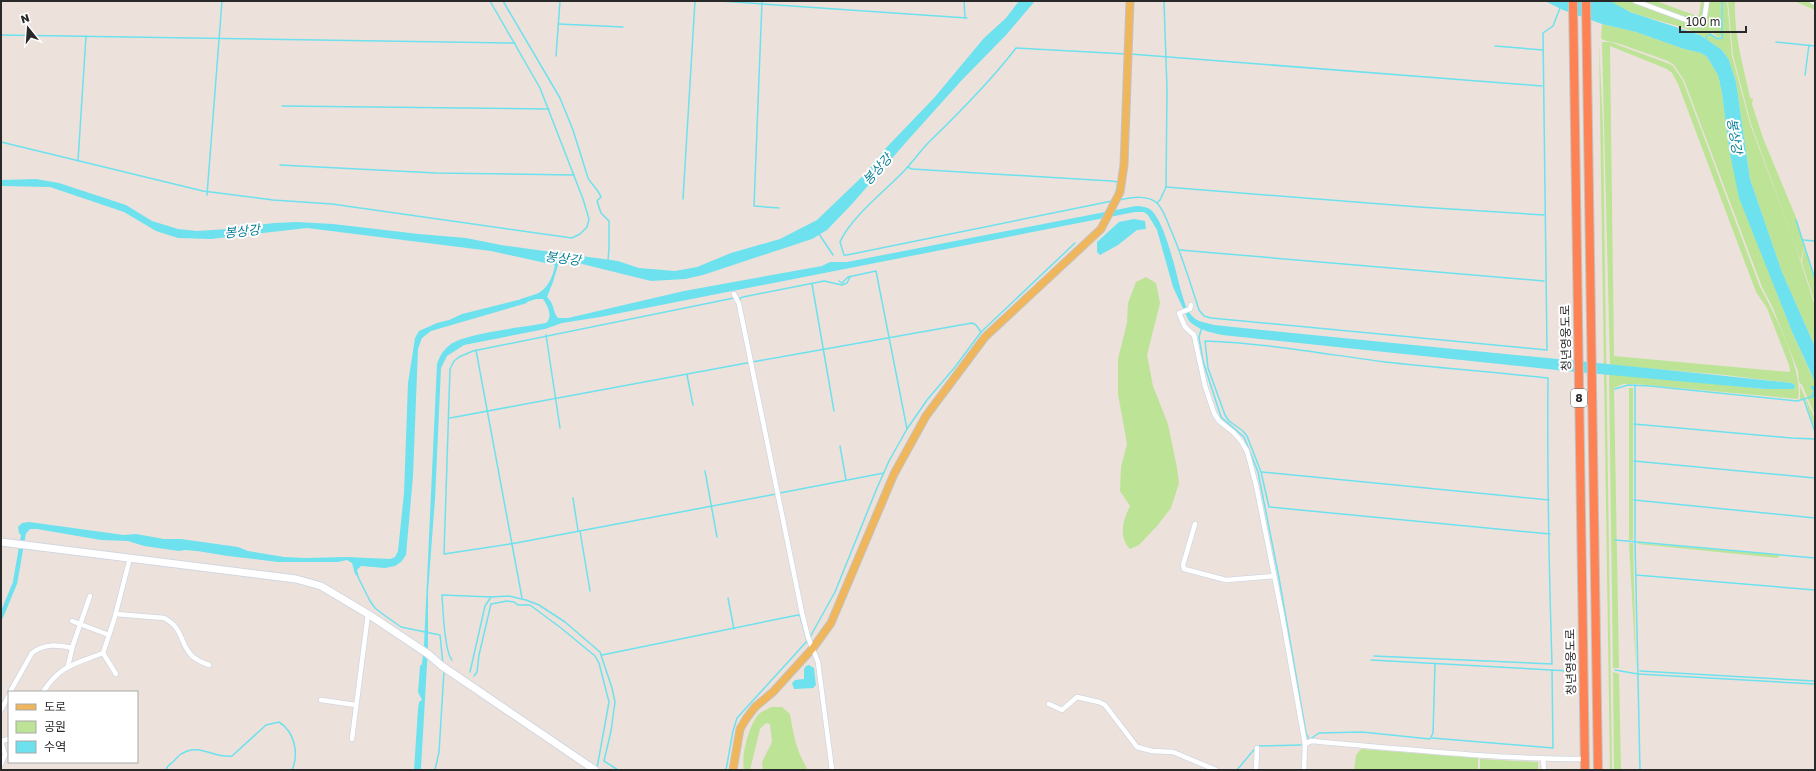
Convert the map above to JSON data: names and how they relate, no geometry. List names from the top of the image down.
{
  "streets": {
    "highway": ["청년영웅도로", "8"]
  },
  "water": ["봉상강"],
  "legend": ["도로", "공원", "수역"],
  "scale_bar": "100 m",
  "north": "top"
}
